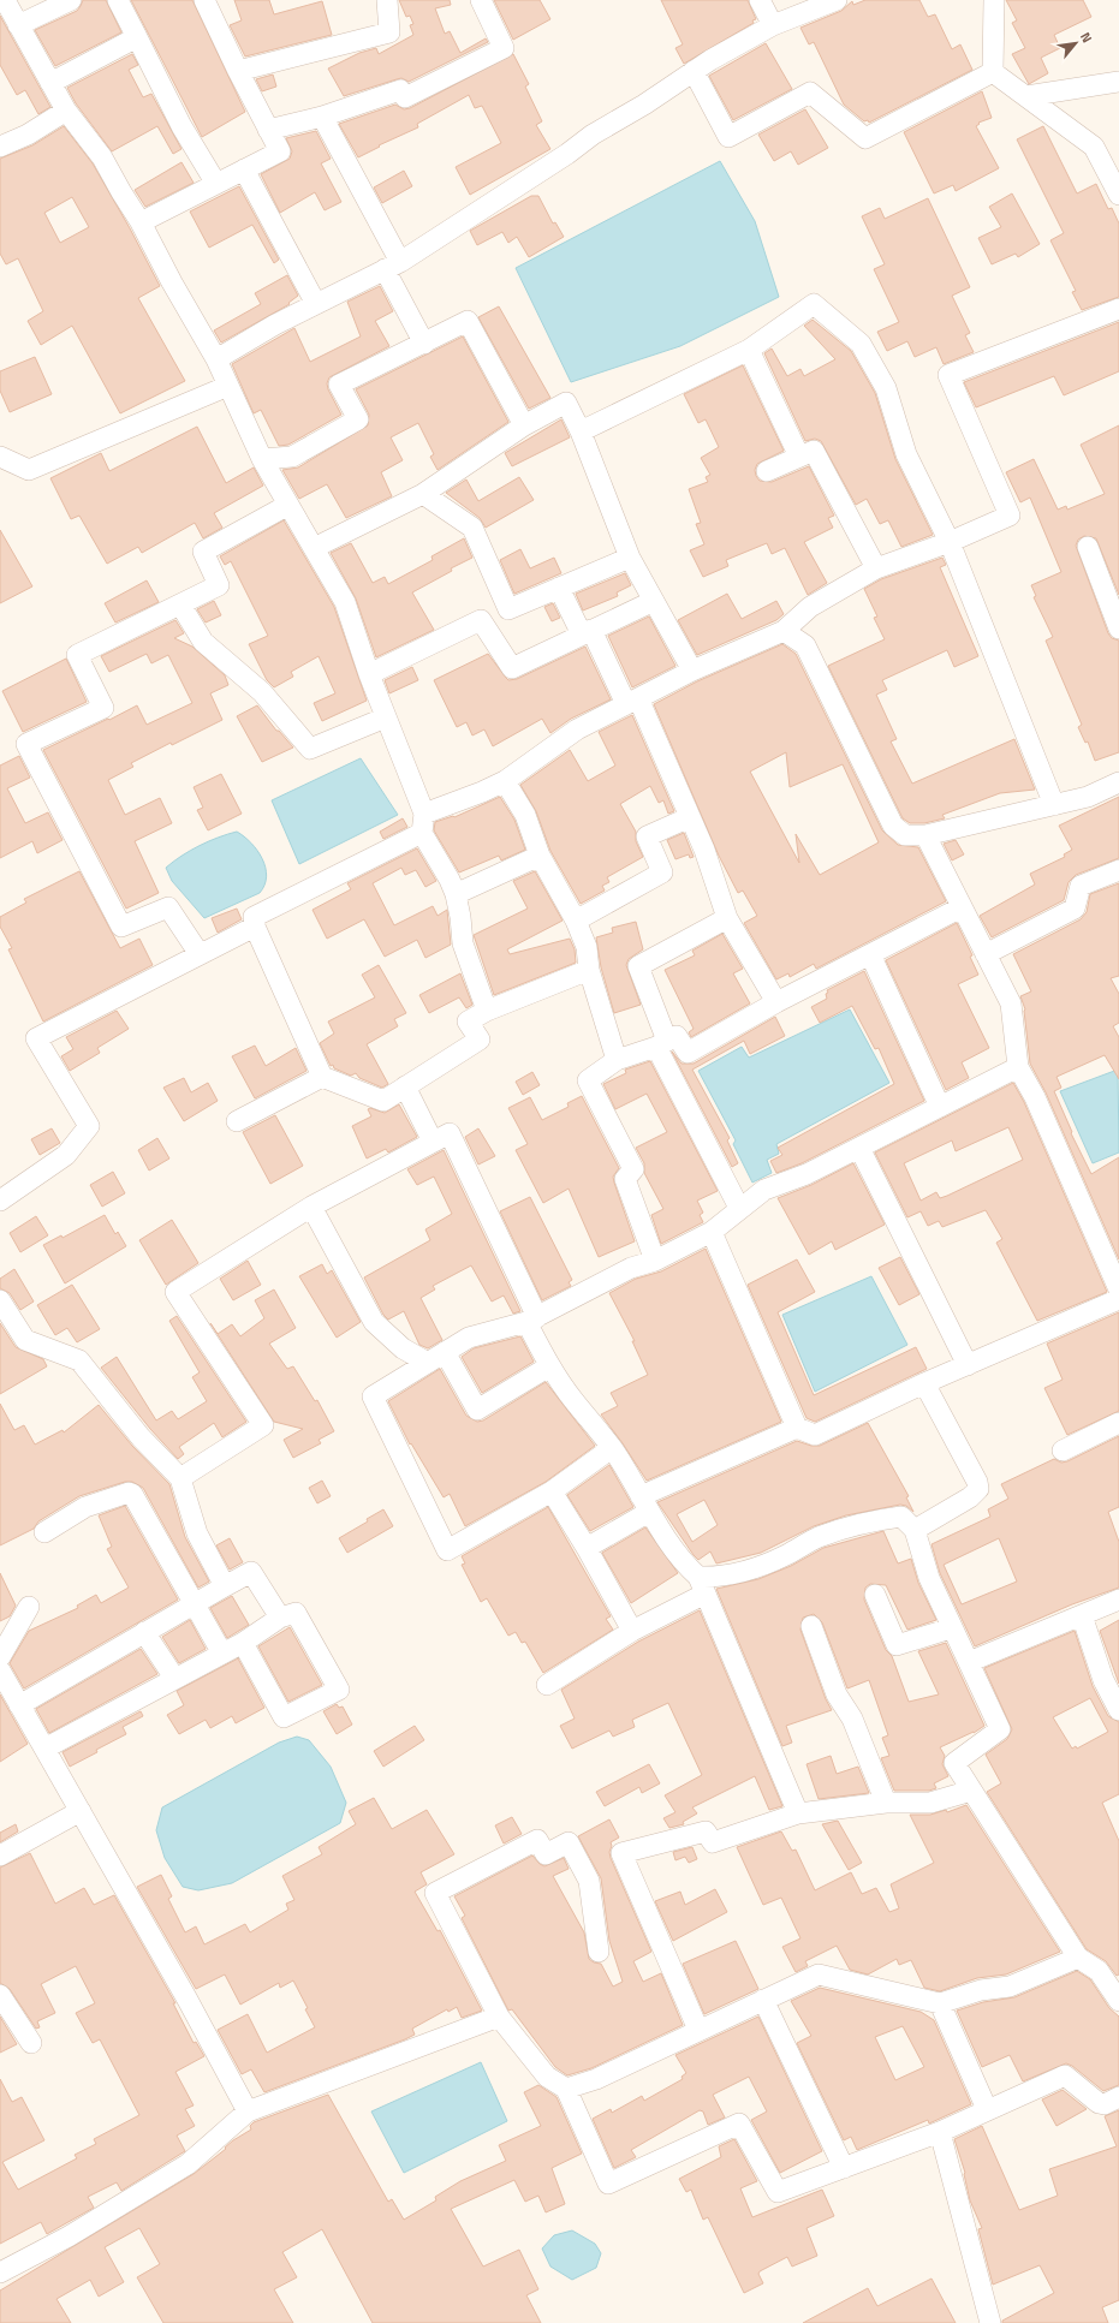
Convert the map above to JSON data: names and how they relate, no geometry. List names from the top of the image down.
{
  "north": "top right"
}
